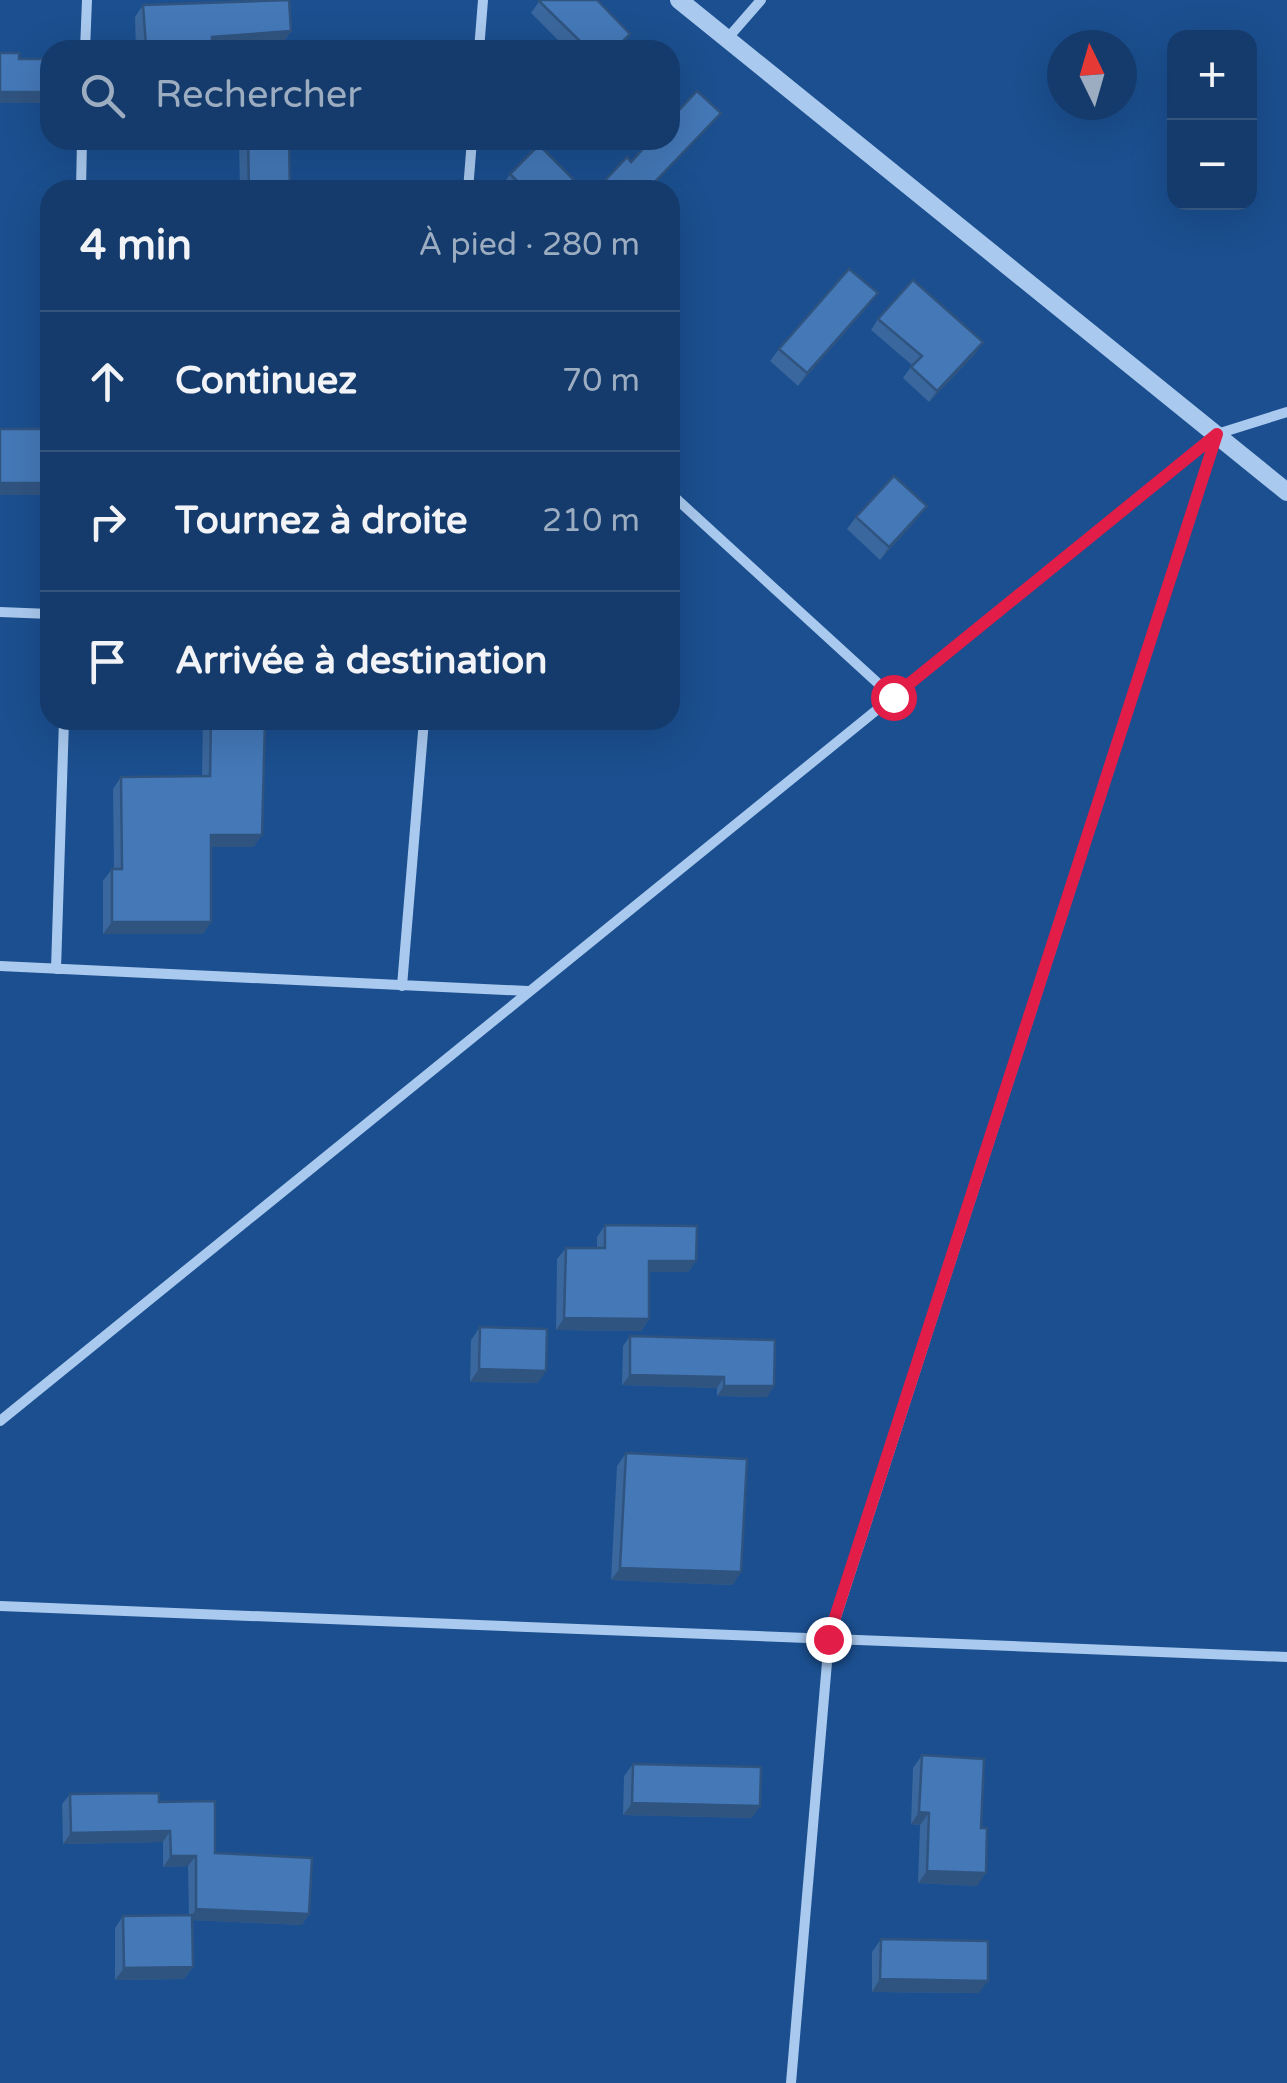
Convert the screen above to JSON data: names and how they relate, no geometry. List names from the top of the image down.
{
  "north": "top",
  "page": {
    "map_buttons": ["+", "−"],
    "search": "Rechercher",
    "heading": ["4 min", "À pied · 280 m"],
    "list": [
      ["Continuez", "70 m"],
      ["Tournez à droite", "210 m"],
      "Arrivée à destination"
    ]
  }
}
